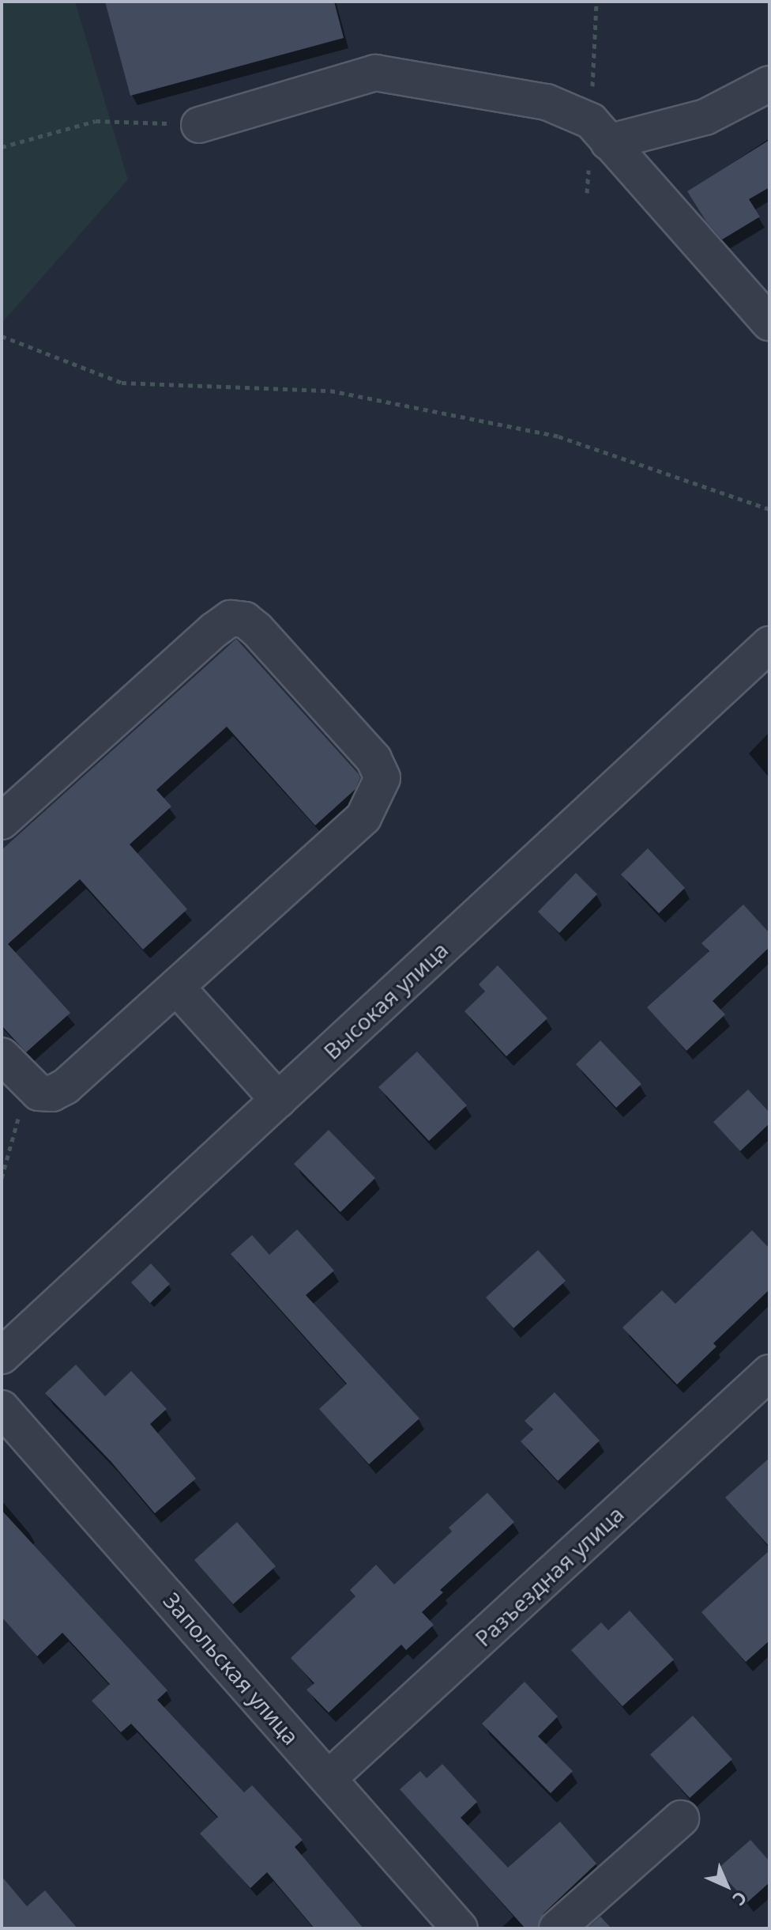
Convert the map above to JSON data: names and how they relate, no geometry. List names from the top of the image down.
{
  "streets": {
    "street": ["Высокая улица", "Разъездная улица", "Запольская улица"]
  },
  "crossings": [
    ["Разъездная улица", "Запольская улица"]
  ],
  "north": "bottom right"
}
